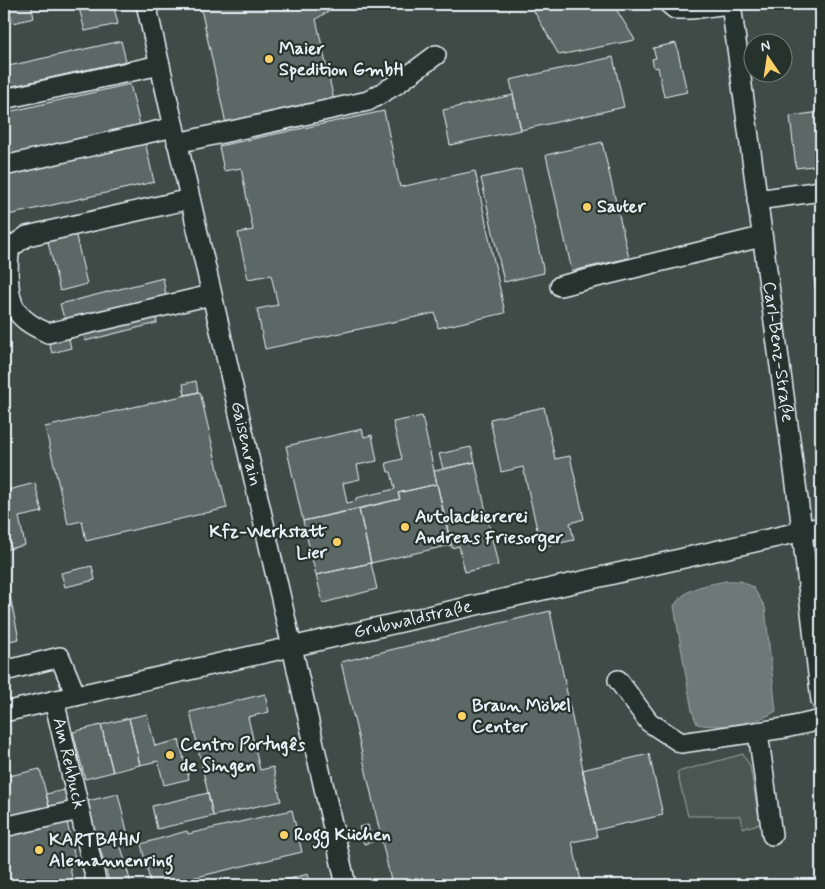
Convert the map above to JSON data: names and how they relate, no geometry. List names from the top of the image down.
{
  "streets": {
    "street": [
      "Carl-Benz-Straße",
      "Gaisenrain",
      "Grubwaldstraße",
      "Am Rehbuck"
    ]
  },
  "crossings": [
    ["Carl-Benz-Straße", "Grubwaldstraße"],
    ["Gaisenrain", "Grubwaldstraße"],
    ["Grubwaldstraße", "Am Rehbuck"]
  ],
  "places": [
    "Maier Spedition GmbH",
    "Sauter",
    "Autolackiererei Andreas Friesorger",
    "Kfz-Werkstatt Lier",
    "Braun Möbel Center",
    "Centro Portugês de Singen",
    "Rogg Küchen",
    "KARTBAHN Alemannenring"
  ],
  "north": "top"
}
